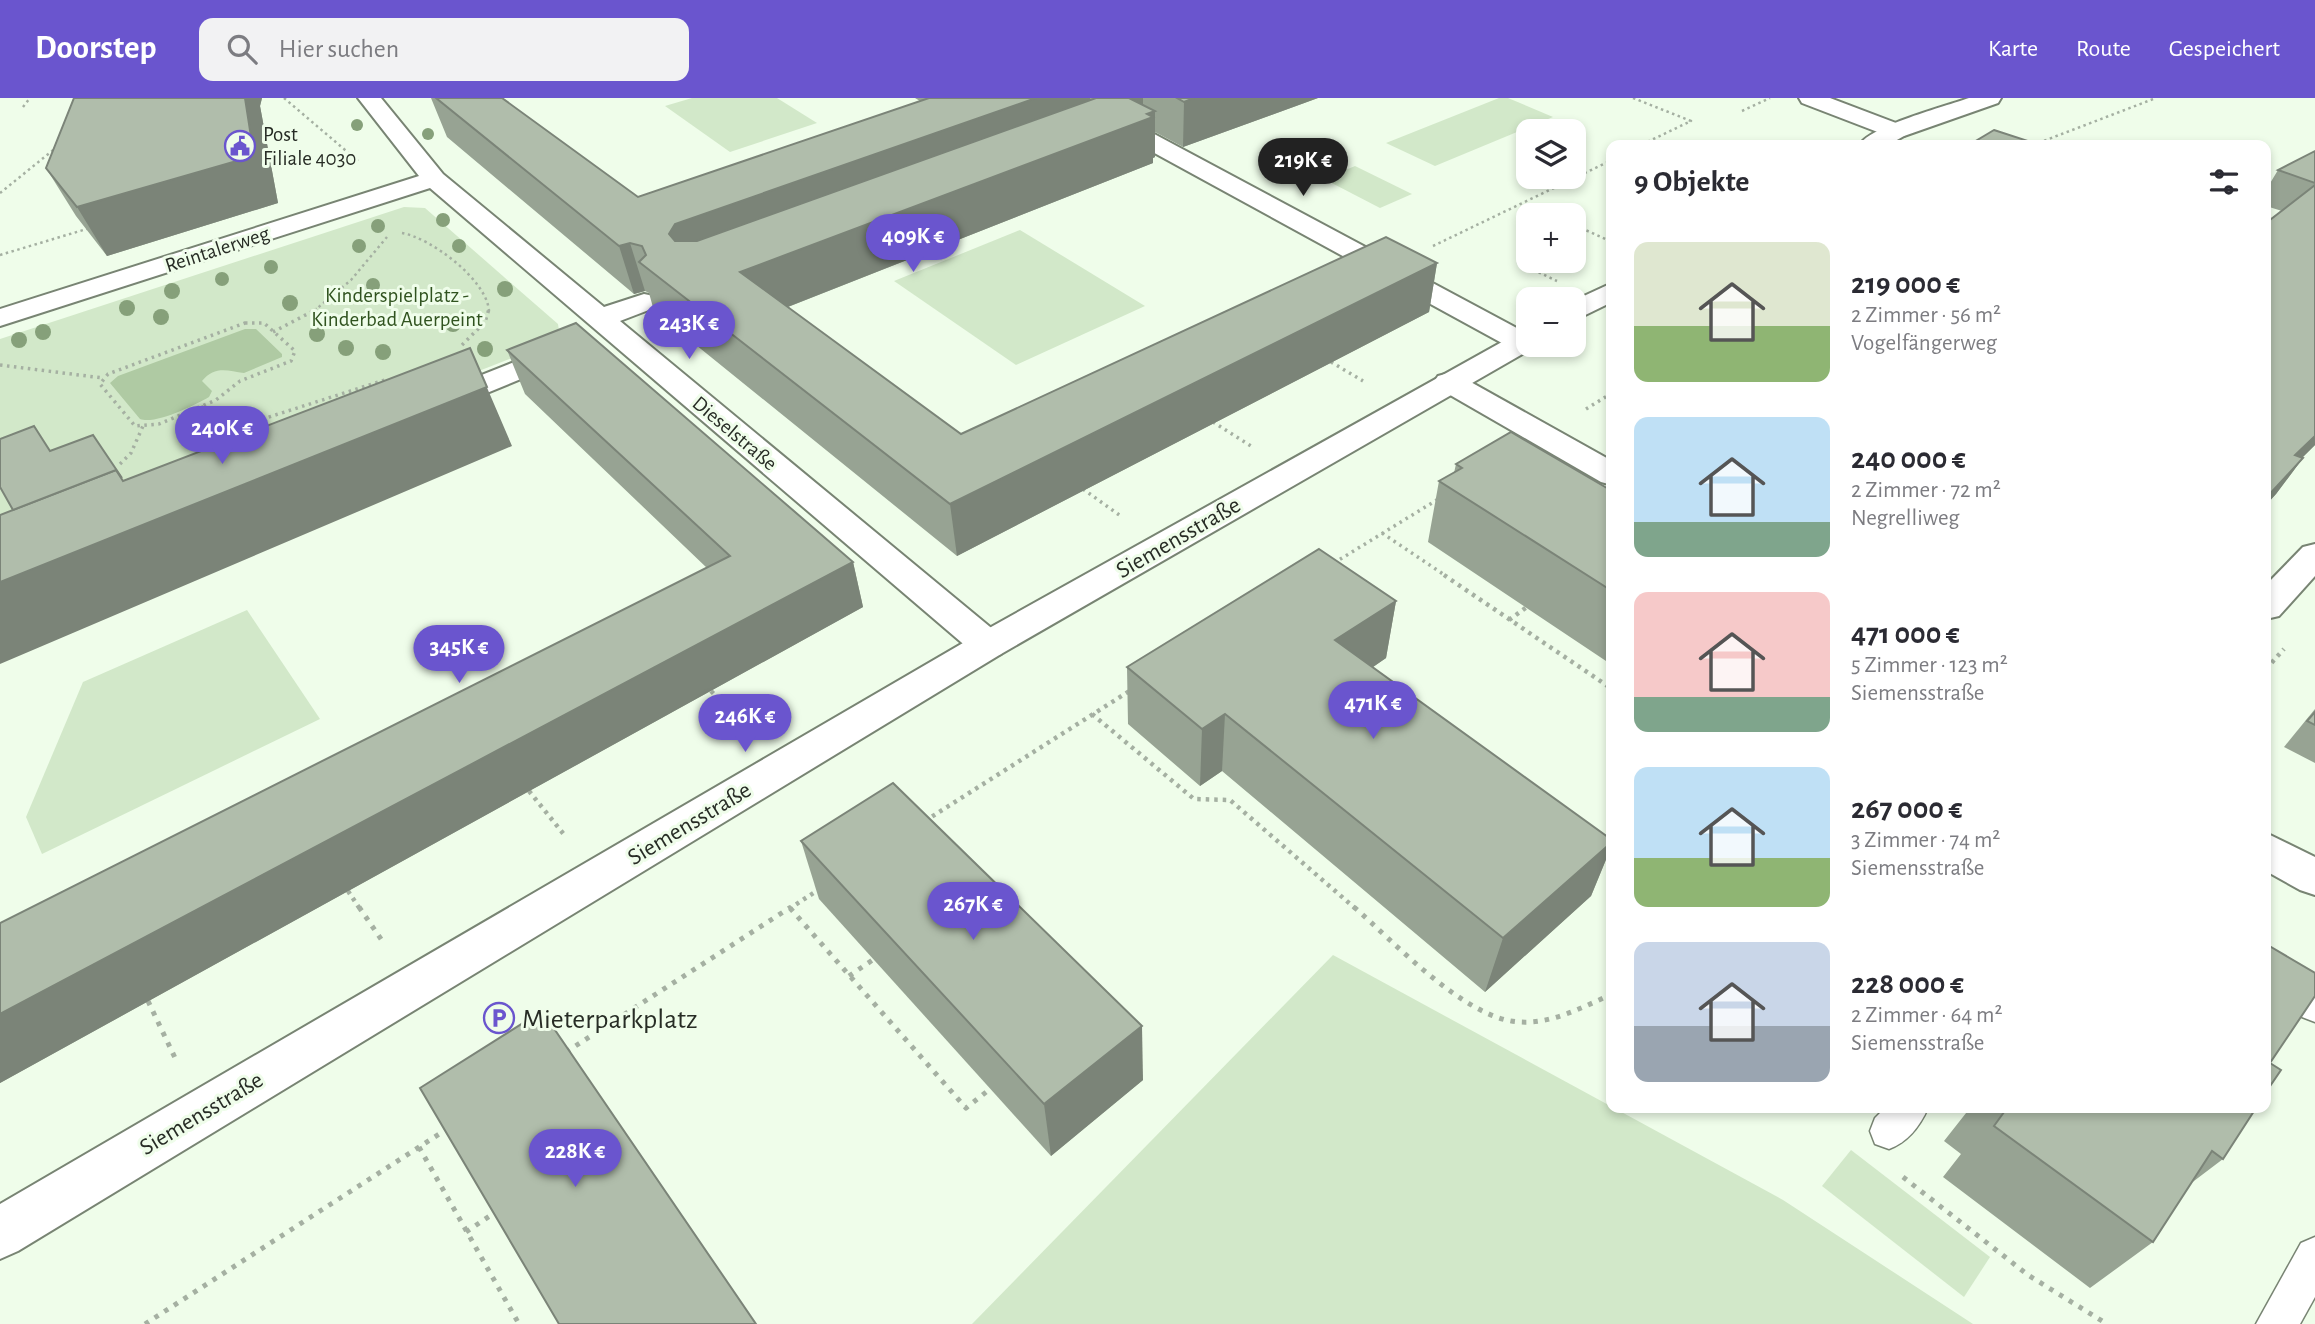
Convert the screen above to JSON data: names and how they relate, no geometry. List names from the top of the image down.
{
  "streets": {
    "street": ["Reintalerweg", "Dieselstraße", "Siemensstraße"]
  },
  "crossings": [
    ["Reintalerweg", "Dieselstraße"],
    ["Dieselstraße", "Siemensstraße"]
  ],
  "parks": ["Kinderspielplatz - Kinderbad Auerpeint"],
  "places": {
    "public building": ["Post Filiale 4030"],
    "parking": ["Mieterparkplatz"]
  },
  "page": {
    "header": "Doorstep",
    "search": "Hier suchen",
    "nav": ["Karte", "Route", "Gespeichert"],
    "map_buttons": ["+", "−"],
    "price": [
      "219K €",
      "409K €",
      "243K €",
      "240K €",
      "345K €",
      "471K €",
      "246K €",
      "267K €",
      "228K €"
    ],
    "heading": "9 Objekte",
    "list": [
      {
        "name": "219 000 €",
        "note": "2 Zimmer · 56 m² · Vogelfängerweg"
      },
      {
        "name": "240 000 €",
        "note": "2 Zimmer · 72 m² · Negrelliweg"
      },
      {
        "name": "471 000 €",
        "note": "5 Zimmer · 123 m² · Siemensstraße"
      },
      {
        "name": "267 000 €",
        "note": "3 Zimmer · 74 m² · Siemensstraße"
      },
      {
        "name": "228 000 €",
        "note": "2 Zimmer · 64 m² · Siemensstraße"
      }
    ]
  }
}
